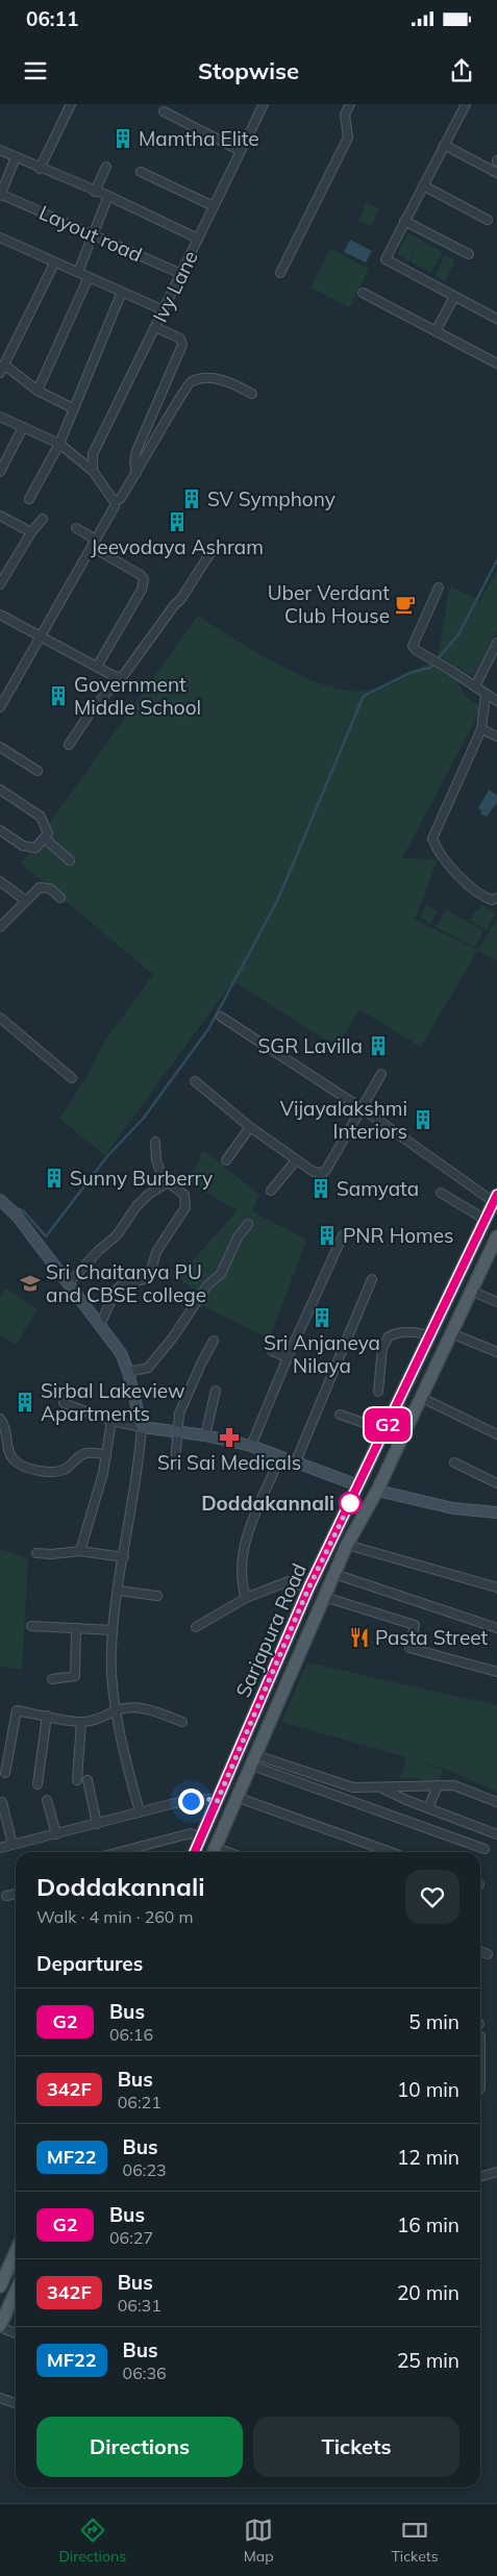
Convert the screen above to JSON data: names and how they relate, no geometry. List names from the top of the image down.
{
  "streets": {
    "main road": ["Sarjapura Road"],
    "street": ["Layout road", "Ivy Lane"]
  },
  "crossings": [
    ["Layout road", "Ivy Lane"]
  ],
  "places": {
    "building": [
      "Mamtha Elite",
      "SV Symphony",
      "Jeevodaya Ashram",
      "Government Middle School",
      "SGR Lavilla",
      "Vijayalakshmi Interiors",
      "Sunny Burberry",
      "Samyata",
      "PNR Homes",
      "Sri Anjaneya Nilaya",
      "Sirbal Lakeview Apartments"
    ],
    "cafe": ["Uber Verdant Club House"],
    "school or university": ["Sri Chaitanya PU and CBSE college"],
    "pharmacy": ["Sri Sai Medicals"],
    "other": ["Doddakannali"],
    "restaurant": ["Pasta Street"]
  },
  "lines": ["bus line G2"],
  "page": {
    "status": "06:11",
    "header": "Stopwise",
    "on_map": "G2",
    "heading": [
      ["Doddakannali", "Walk · 4 min · 260 m"],
      "Departures"
    ],
    "list": [
      {
        "mark": "G2",
        "name": "Bus",
        "note": "06:16",
        "value": "5 min"
      },
      {
        "mark": "342F",
        "name": "Bus",
        "note": "06:21",
        "value": "10 min"
      },
      {
        "mark": "MF22",
        "name": "Bus",
        "note": "06:23",
        "value": "12 min"
      },
      {
        "mark": "G2",
        "name": "Bus",
        "note": "06:27",
        "value": "16 min"
      },
      {
        "mark": "342F",
        "name": "Bus",
        "note": "06:31",
        "value": "20 min"
      },
      {
        "mark": "MF22",
        "name": "Bus",
        "note": "06:36",
        "value": "25 min"
      }
    ],
    "buttons": ["Directions", "Tickets"],
    "tabs": ["Directions", "Map", "Tickets"]
  }
}
